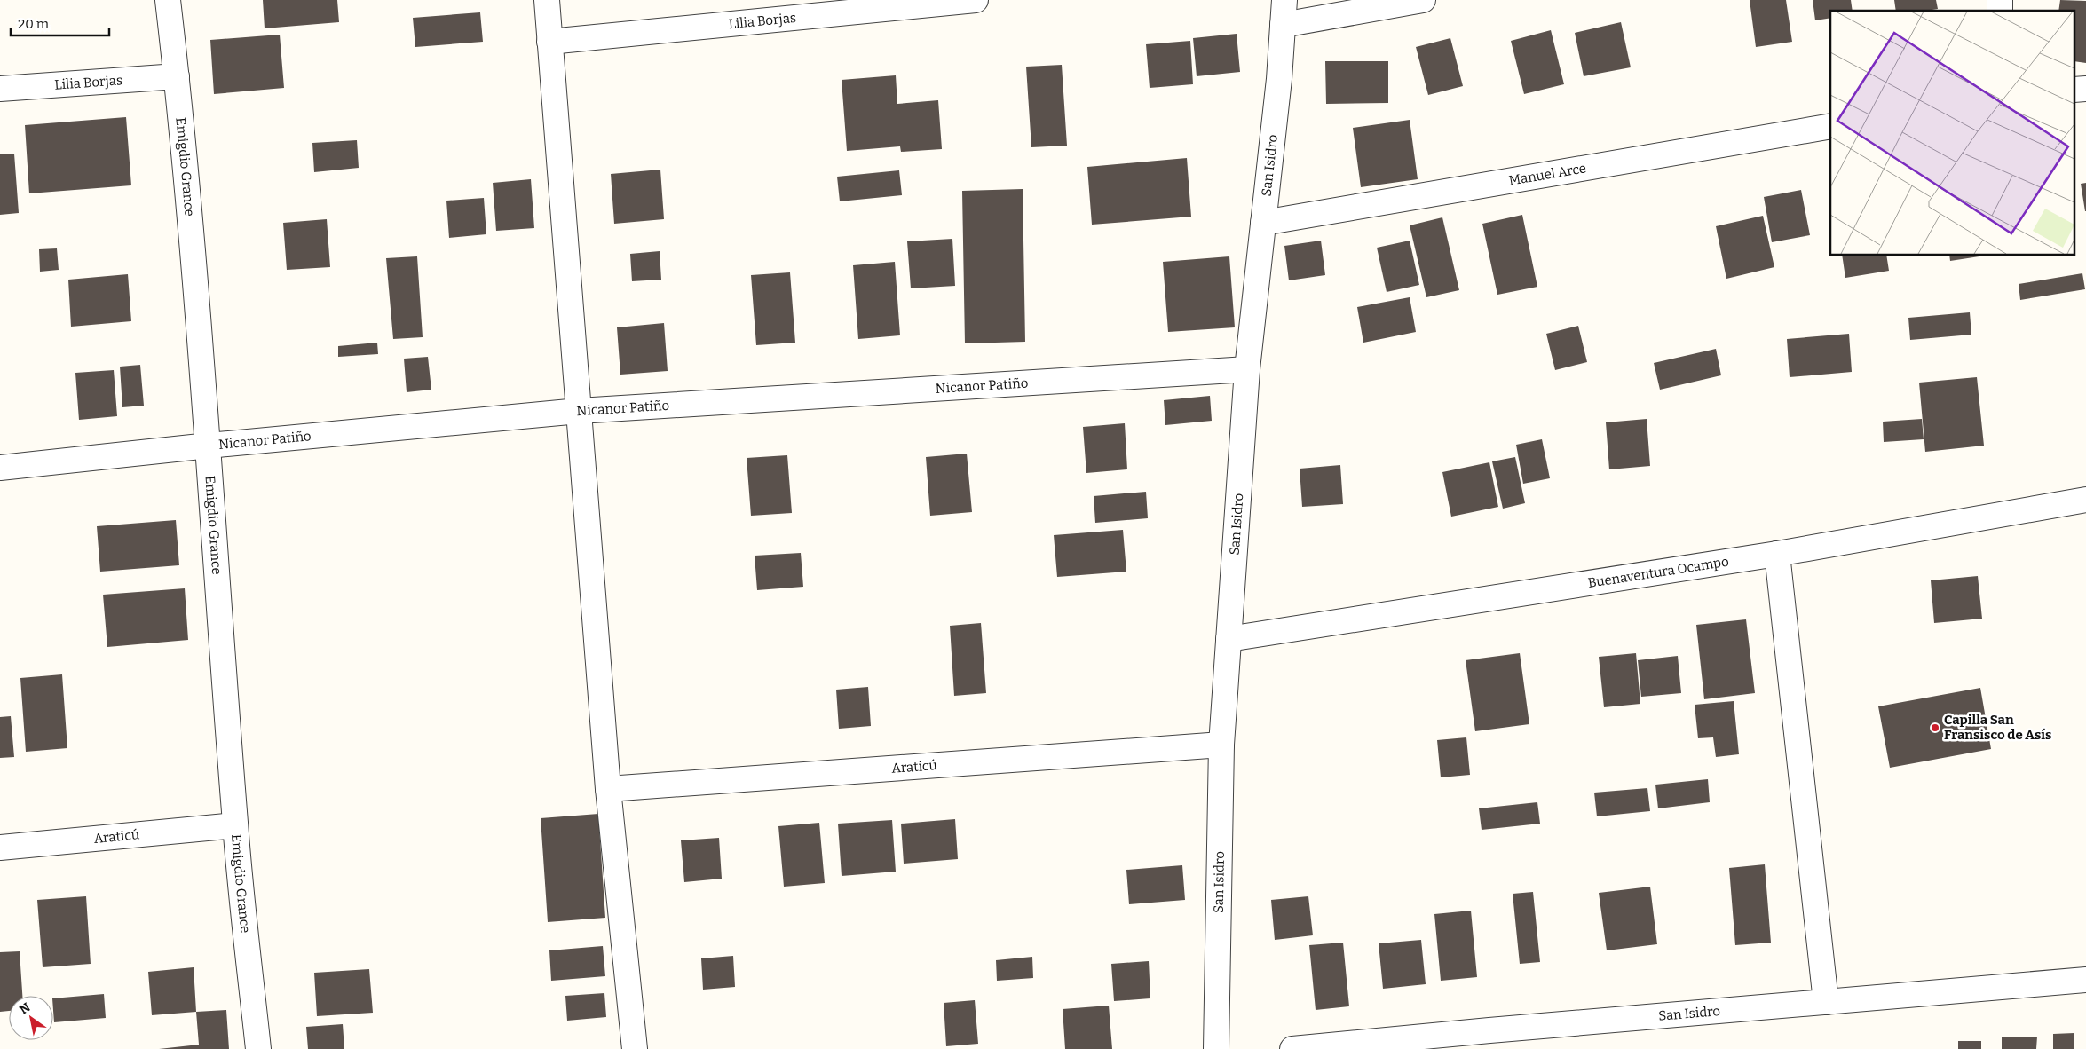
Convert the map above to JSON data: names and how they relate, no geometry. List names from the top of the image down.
{
  "streets": {
    "street": [
      "Lilia Borjas",
      "Emigdio Grance",
      "San Isidro",
      "Manuel Arce",
      "Nicanor Patiño",
      "Buenaventura Ocampo",
      "Araticú"
    ]
  },
  "crossings": [
    ["Lilia Borjas", "Emigdio Grance"],
    ["Emigdio Grance", "Nicanor Patiño"],
    ["Emigdio Grance", "Araticú"],
    ["San Isidro", "Manuel Arce"],
    ["San Isidro", "Nicanor Patiño"],
    ["San Isidro", "Buenaventura Ocampo"],
    ["San Isidro", "Araticú"]
  ],
  "places": ["Capilla San Fransisco de Asís"],
  "scale_bar": "20 m",
  "north": "top left"
}
